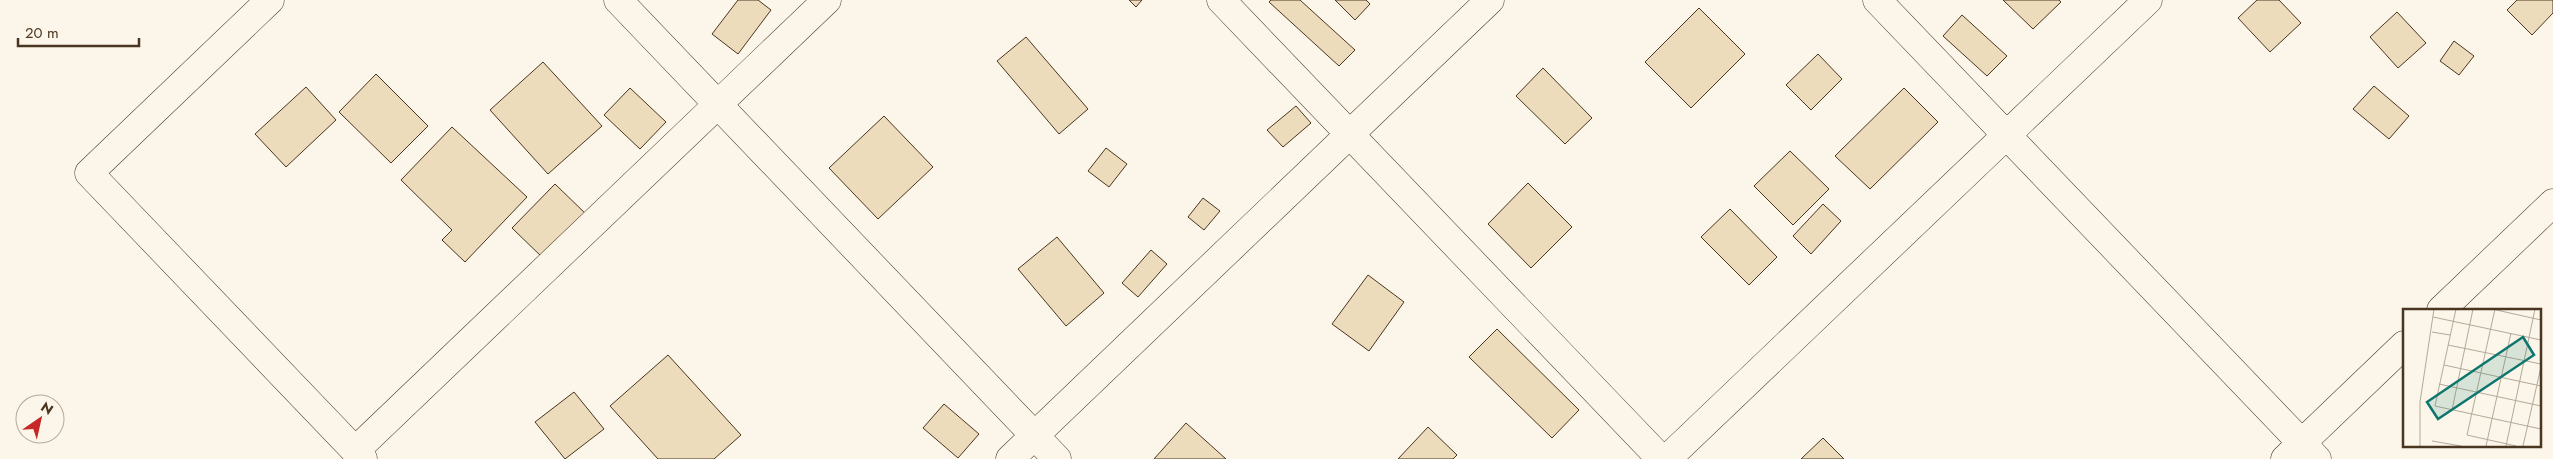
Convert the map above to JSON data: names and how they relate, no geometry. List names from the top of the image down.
{
  "scale_bar": "20 m",
  "north": "top right"
}
